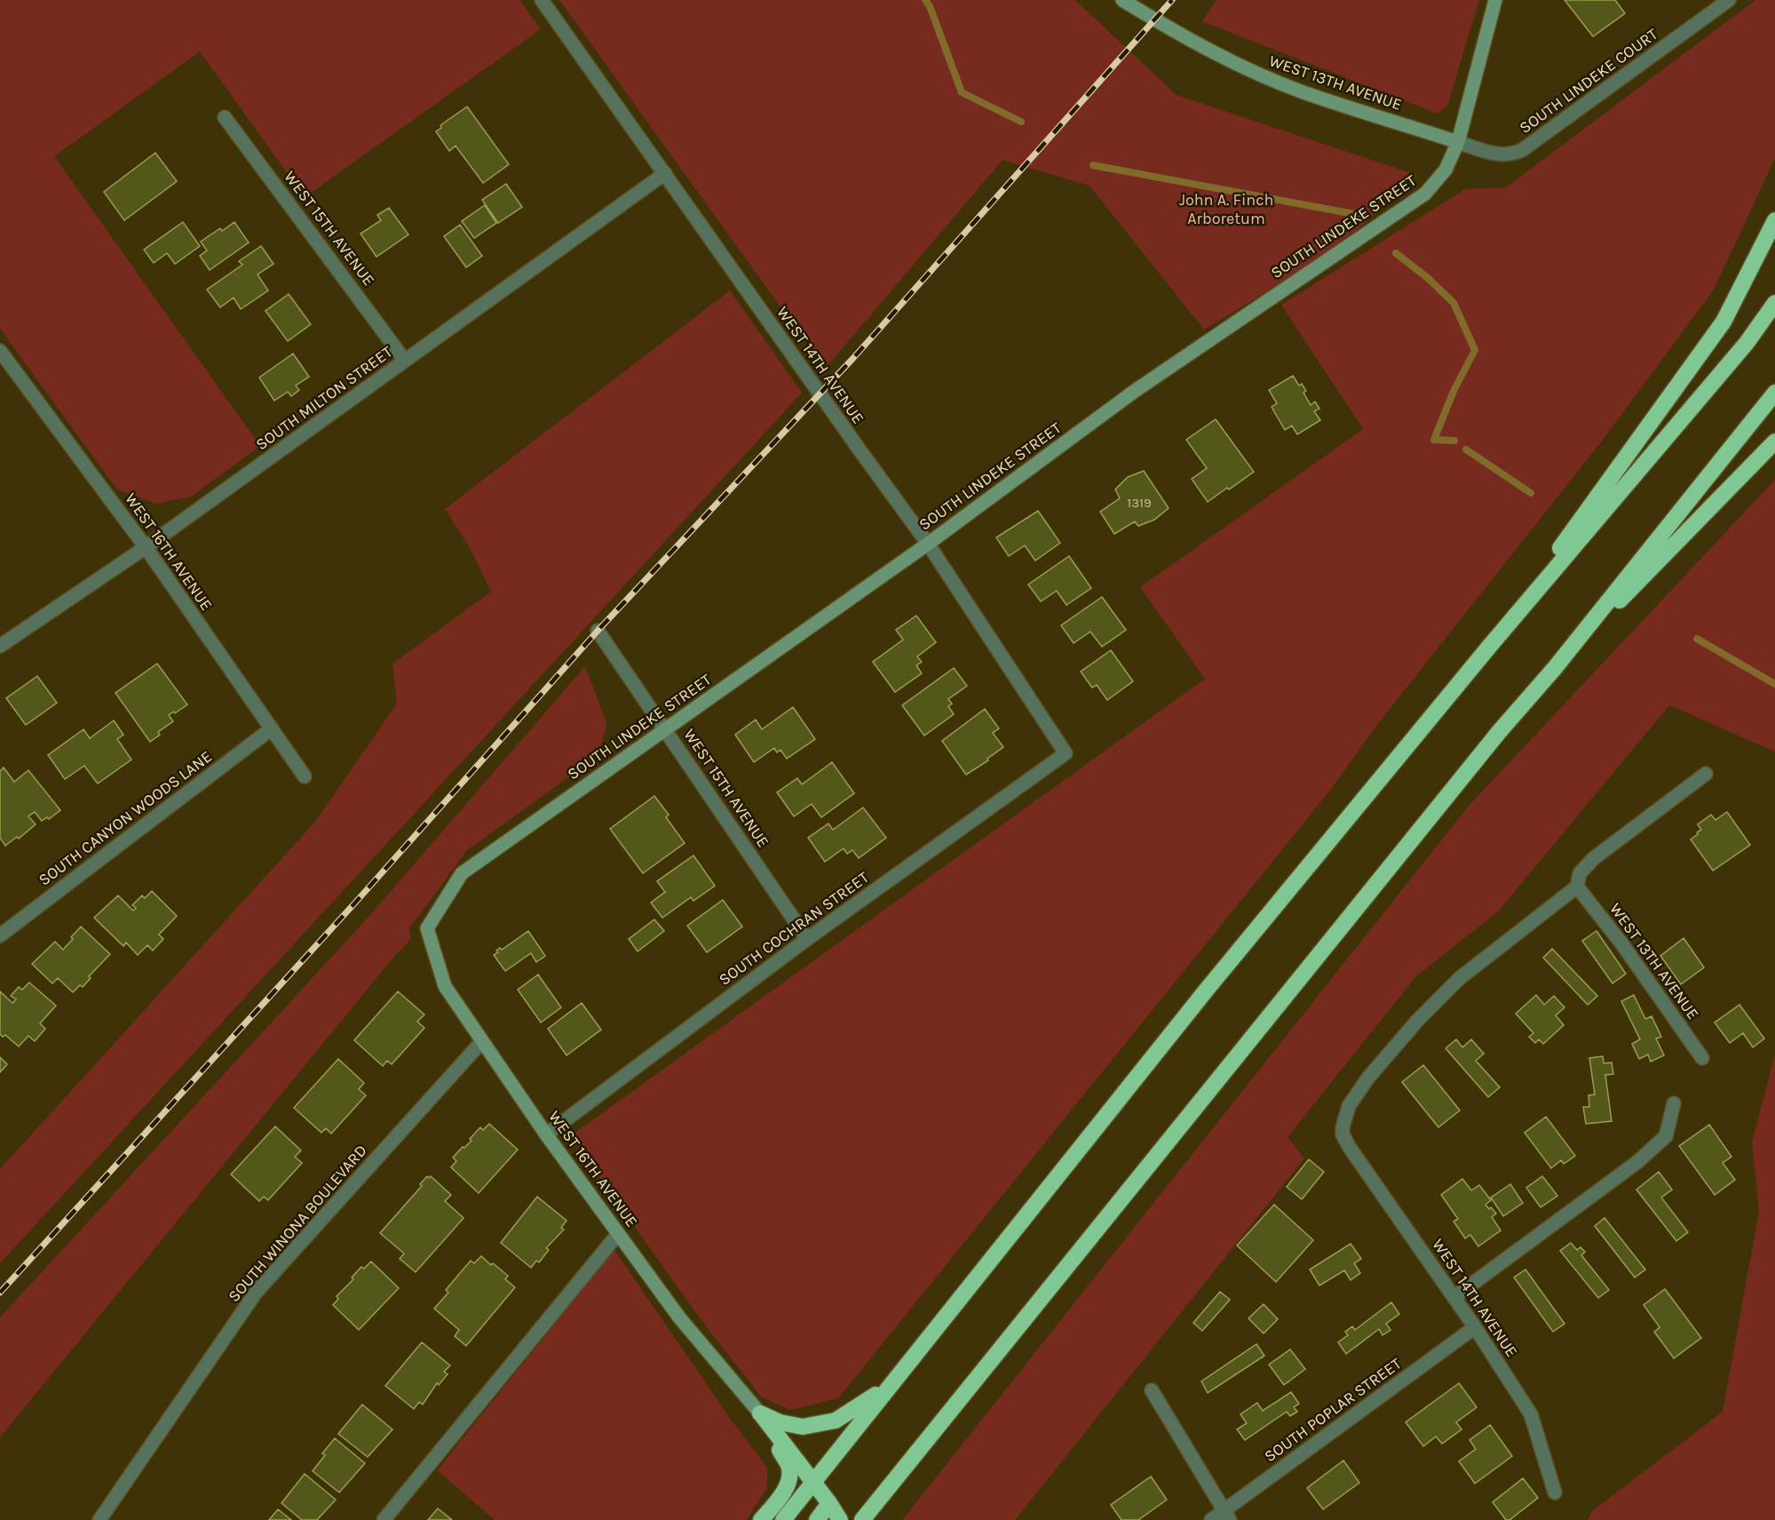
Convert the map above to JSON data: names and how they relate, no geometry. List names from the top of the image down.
{
  "streets": {
    "street": [
      "SOUTH LINDEKE COURT",
      "WEST 13TH AVENUE",
      "SOUTH LINDEKE STREET",
      "WEST 15TH AVENUE",
      "WEST 14TH AVENUE",
      "SOUTH MILTON STREET",
      "WEST 16TH AVENUE",
      "SOUTH CANYON WOODS LANE",
      "SOUTH COCHRAN STREET",
      "SOUTH WINONA BOULEVARD",
      "SOUTH POPLAR STREET"
    ]
  },
  "crossings": [
    ["SOUTH LINDEKE COURT", "WEST 13TH AVENUE"],
    ["SOUTH LINDEKE COURT", "SOUTH LINDEKE STREET"],
    ["WEST 13TH AVENUE", "SOUTH LINDEKE STREET"],
    ["WEST 13TH AVENUE", "WEST 14TH AVENUE"],
    ["SOUTH LINDEKE STREET", "WEST 15TH AVENUE"],
    ["SOUTH LINDEKE STREET", "WEST 14TH AVENUE"],
    ["SOUTH LINDEKE STREET", "WEST 16TH AVENUE"],
    ["WEST 15TH AVENUE", "SOUTH MILTON STREET"],
    ["WEST 15TH AVENUE", "SOUTH COCHRAN STREET"],
    ["WEST 14TH AVENUE", "SOUTH MILTON STREET"],
    ["WEST 14TH AVENUE", "SOUTH COCHRAN STREET"],
    ["WEST 14TH AVENUE", "SOUTH POPLAR STREET"],
    ["SOUTH MILTON STREET", "WEST 16TH AVENUE"],
    ["WEST 16TH AVENUE", "SOUTH CANYON WOODS LANE"],
    ["WEST 16TH AVENUE", "SOUTH COCHRAN STREET"],
    ["WEST 16TH AVENUE", "SOUTH WINONA BOULEVARD"]
  ],
  "parks": ["John A. Finch Arboretum"],
  "house_numbers": ["1319"]
}
